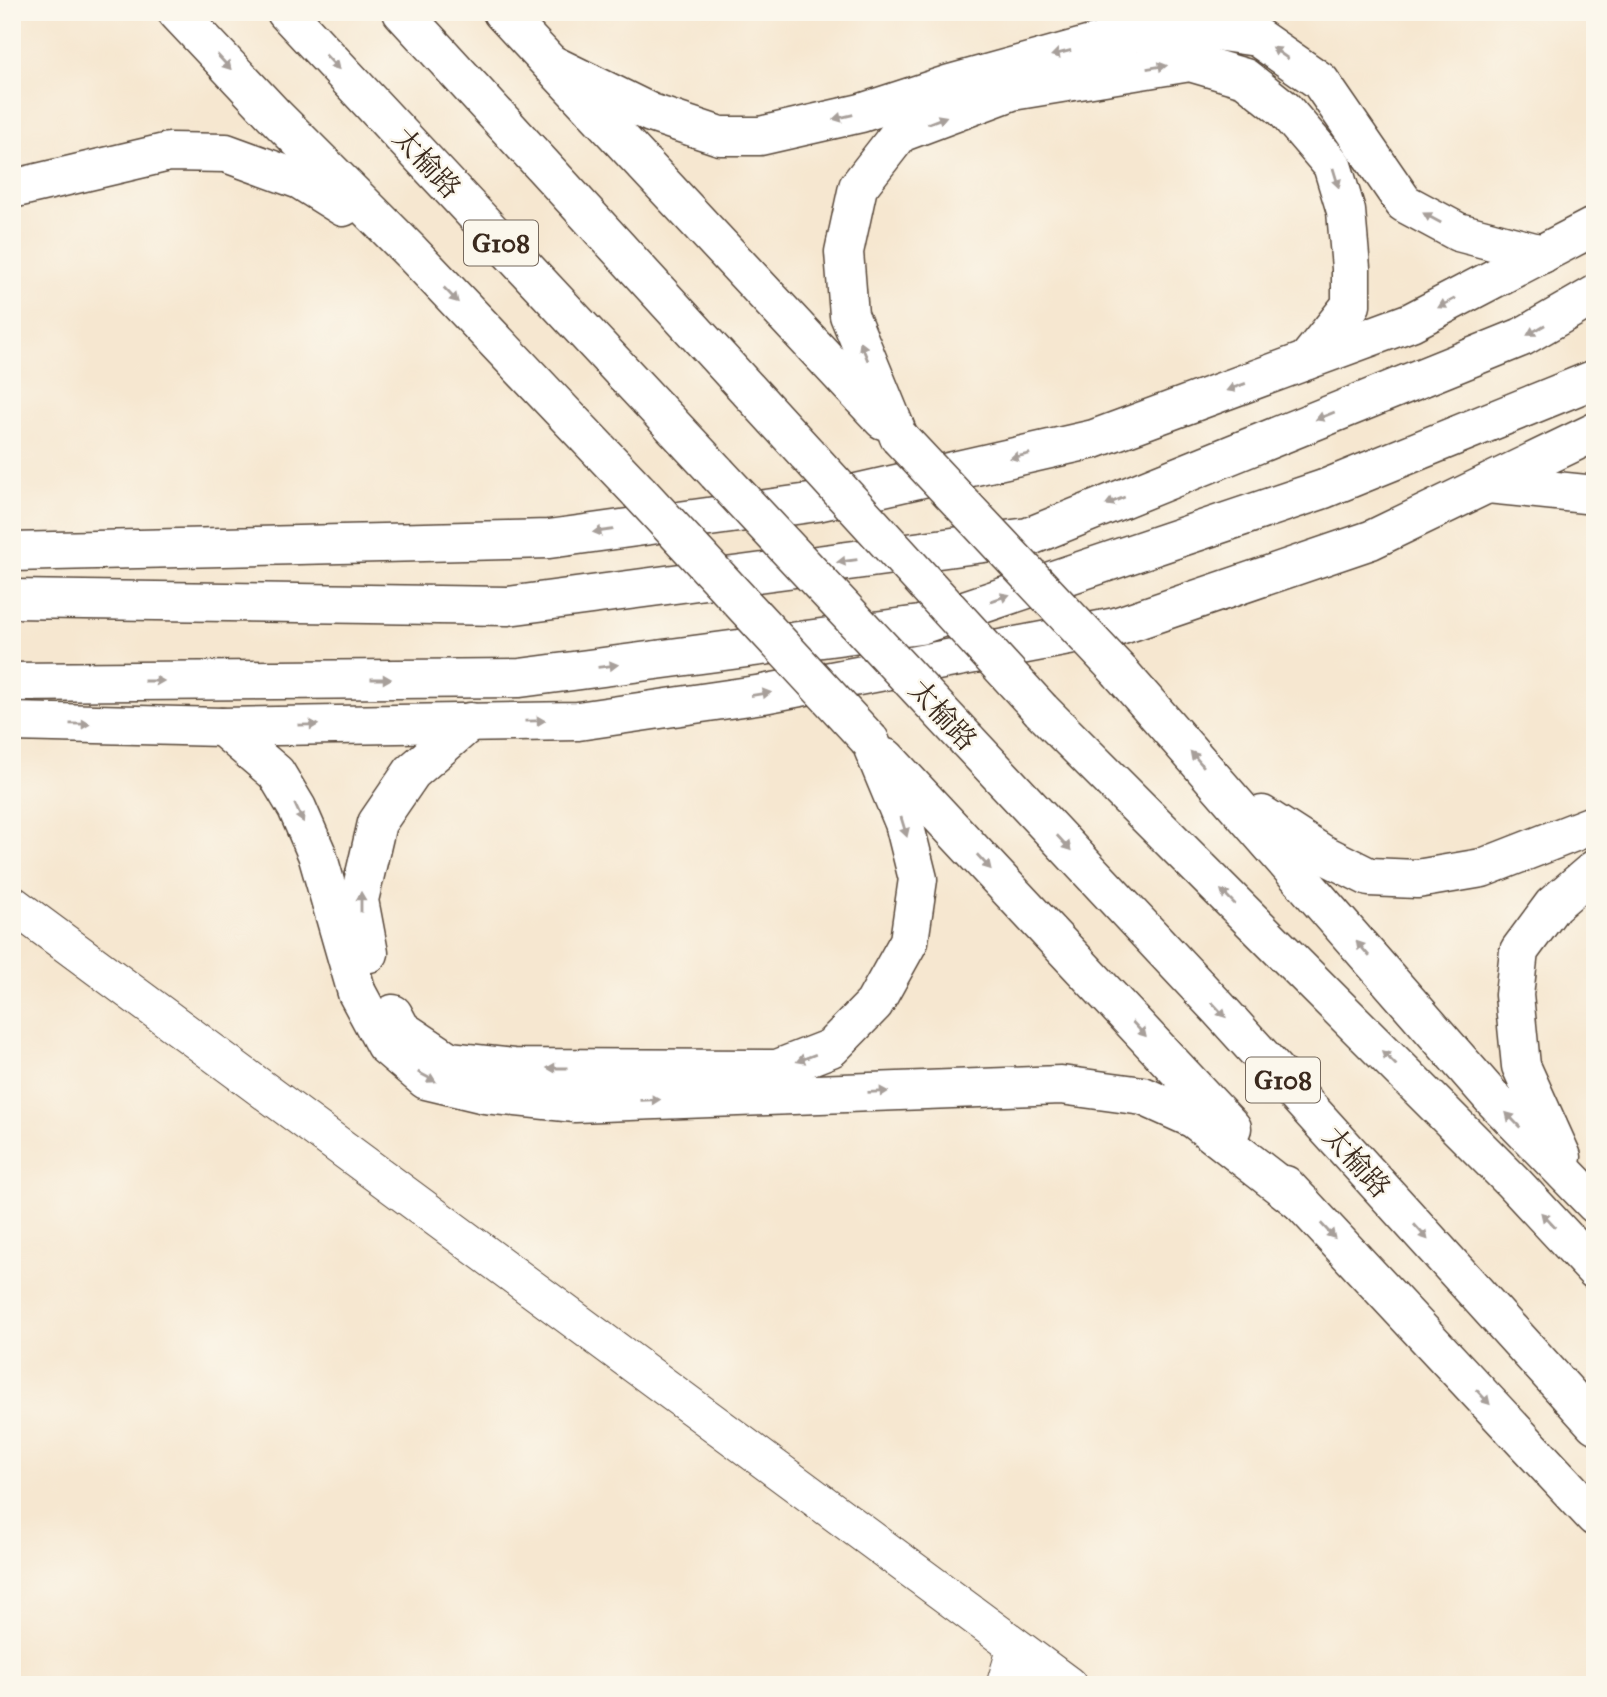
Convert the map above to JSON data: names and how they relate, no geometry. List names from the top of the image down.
{
  "streets": {
    "main road": ["太榆路", "G108"]
  }
}
